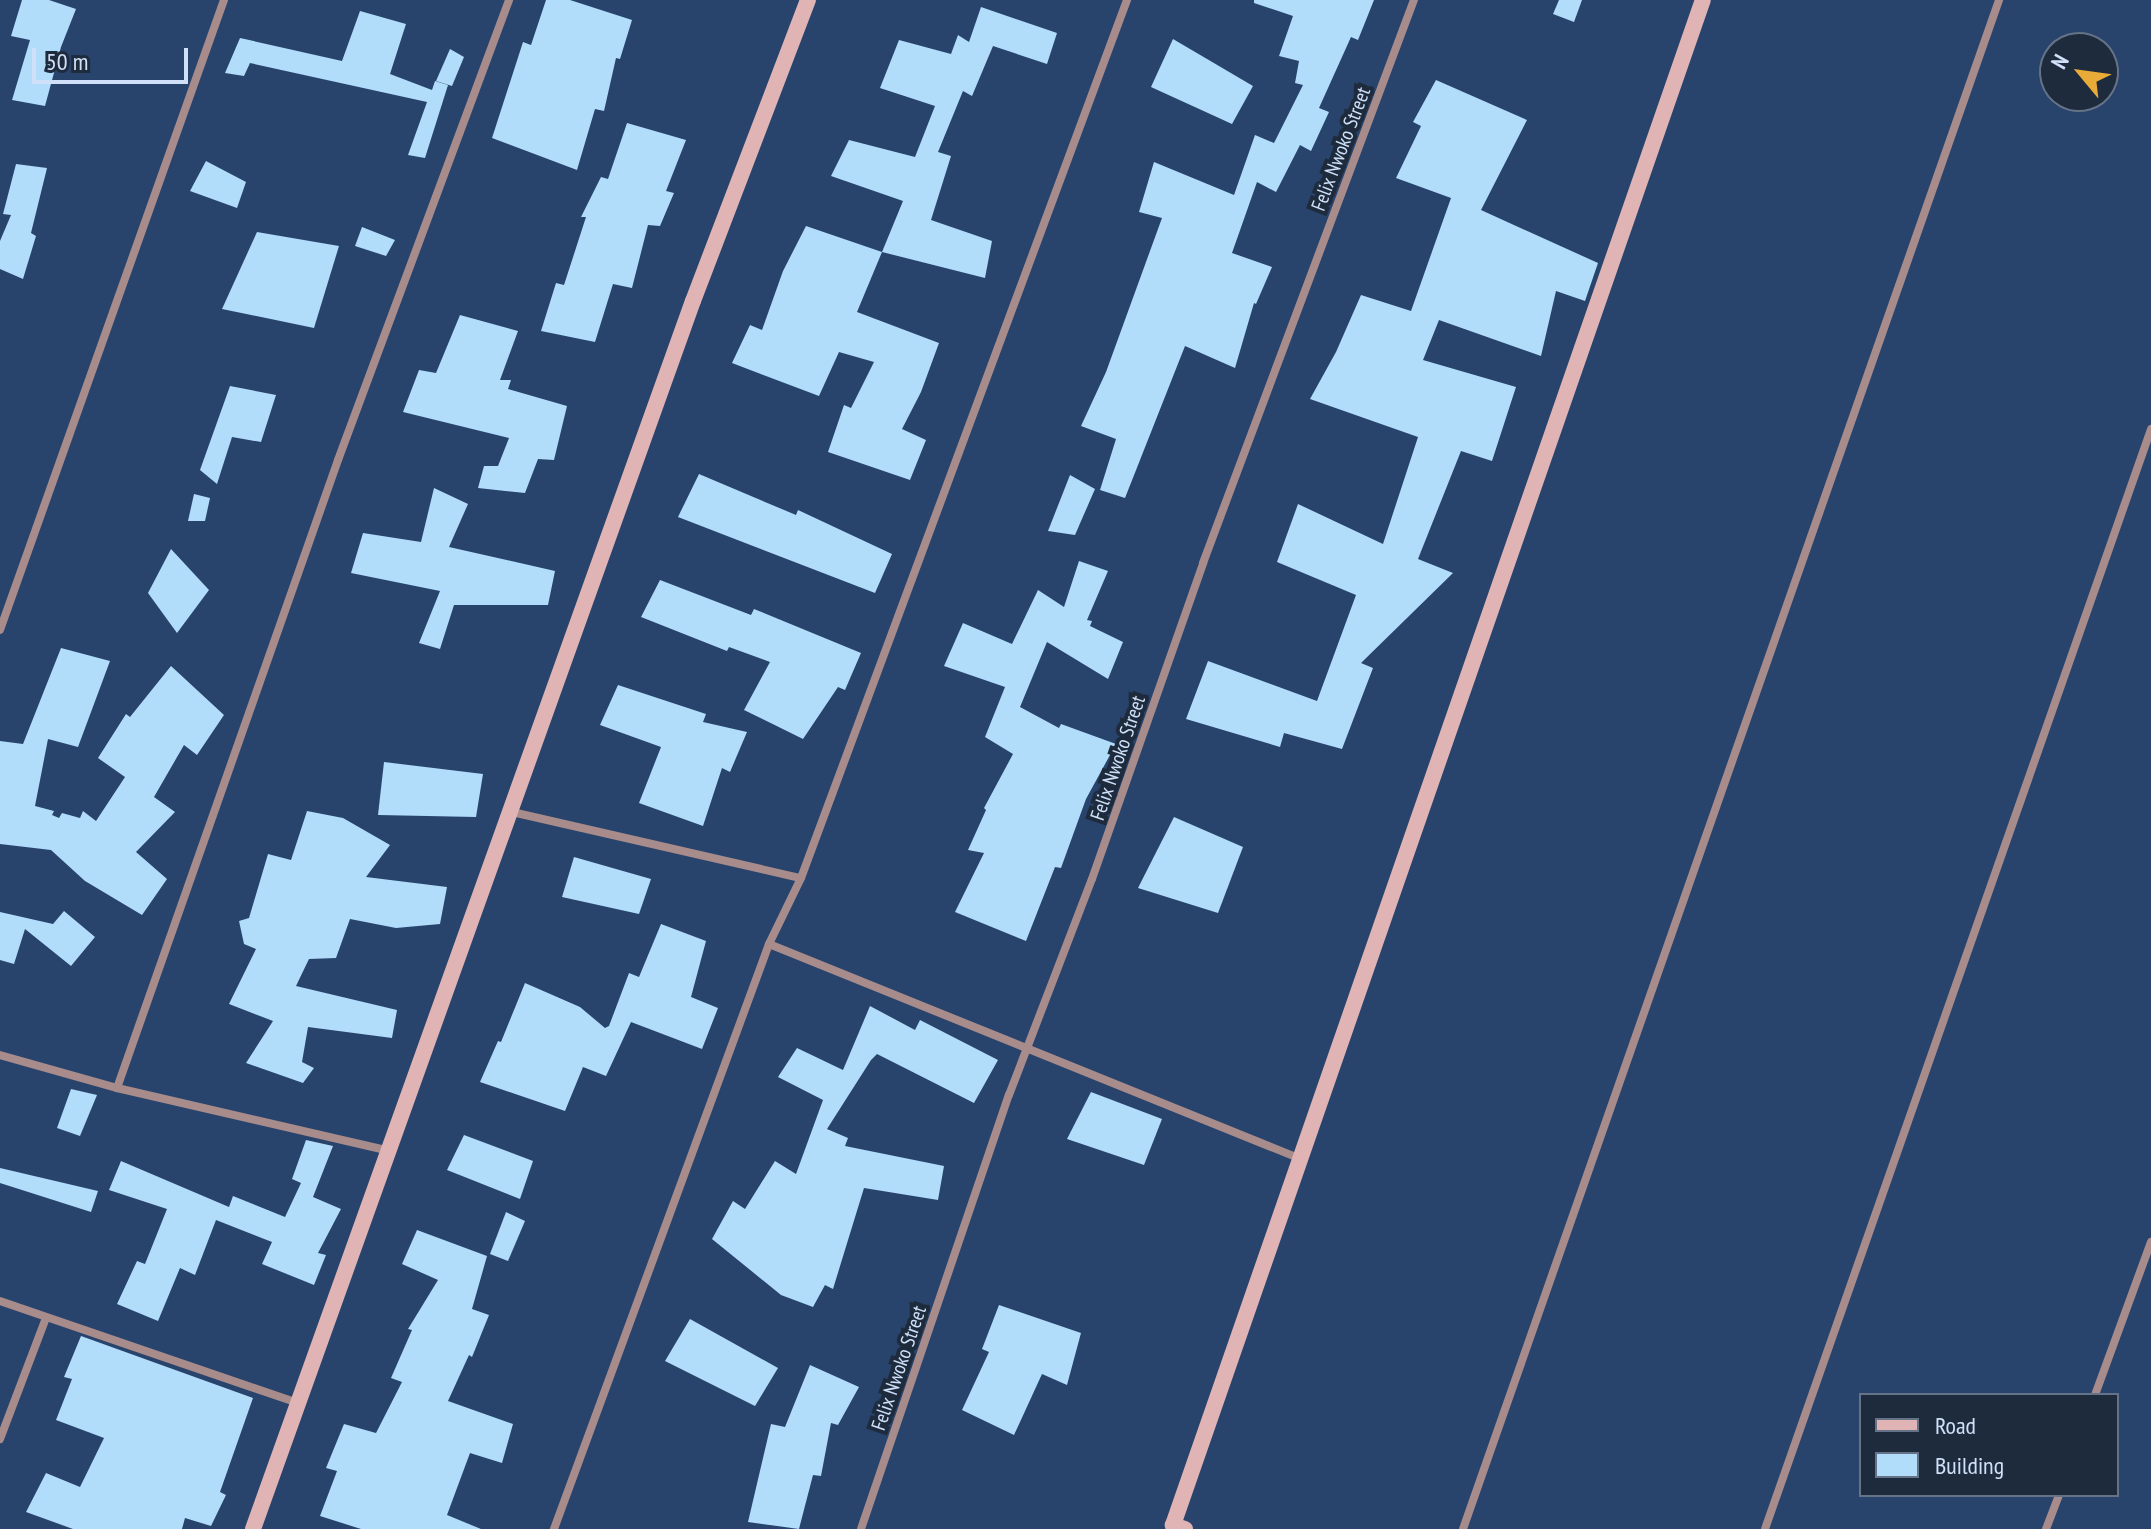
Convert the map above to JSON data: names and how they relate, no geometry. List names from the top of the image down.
{
  "streets": {
    "street": ["Felix Nwoko Street"]
  },
  "legend": ["Road", "Building"],
  "scale_bar": "50 m",
  "north": "top left"
}
